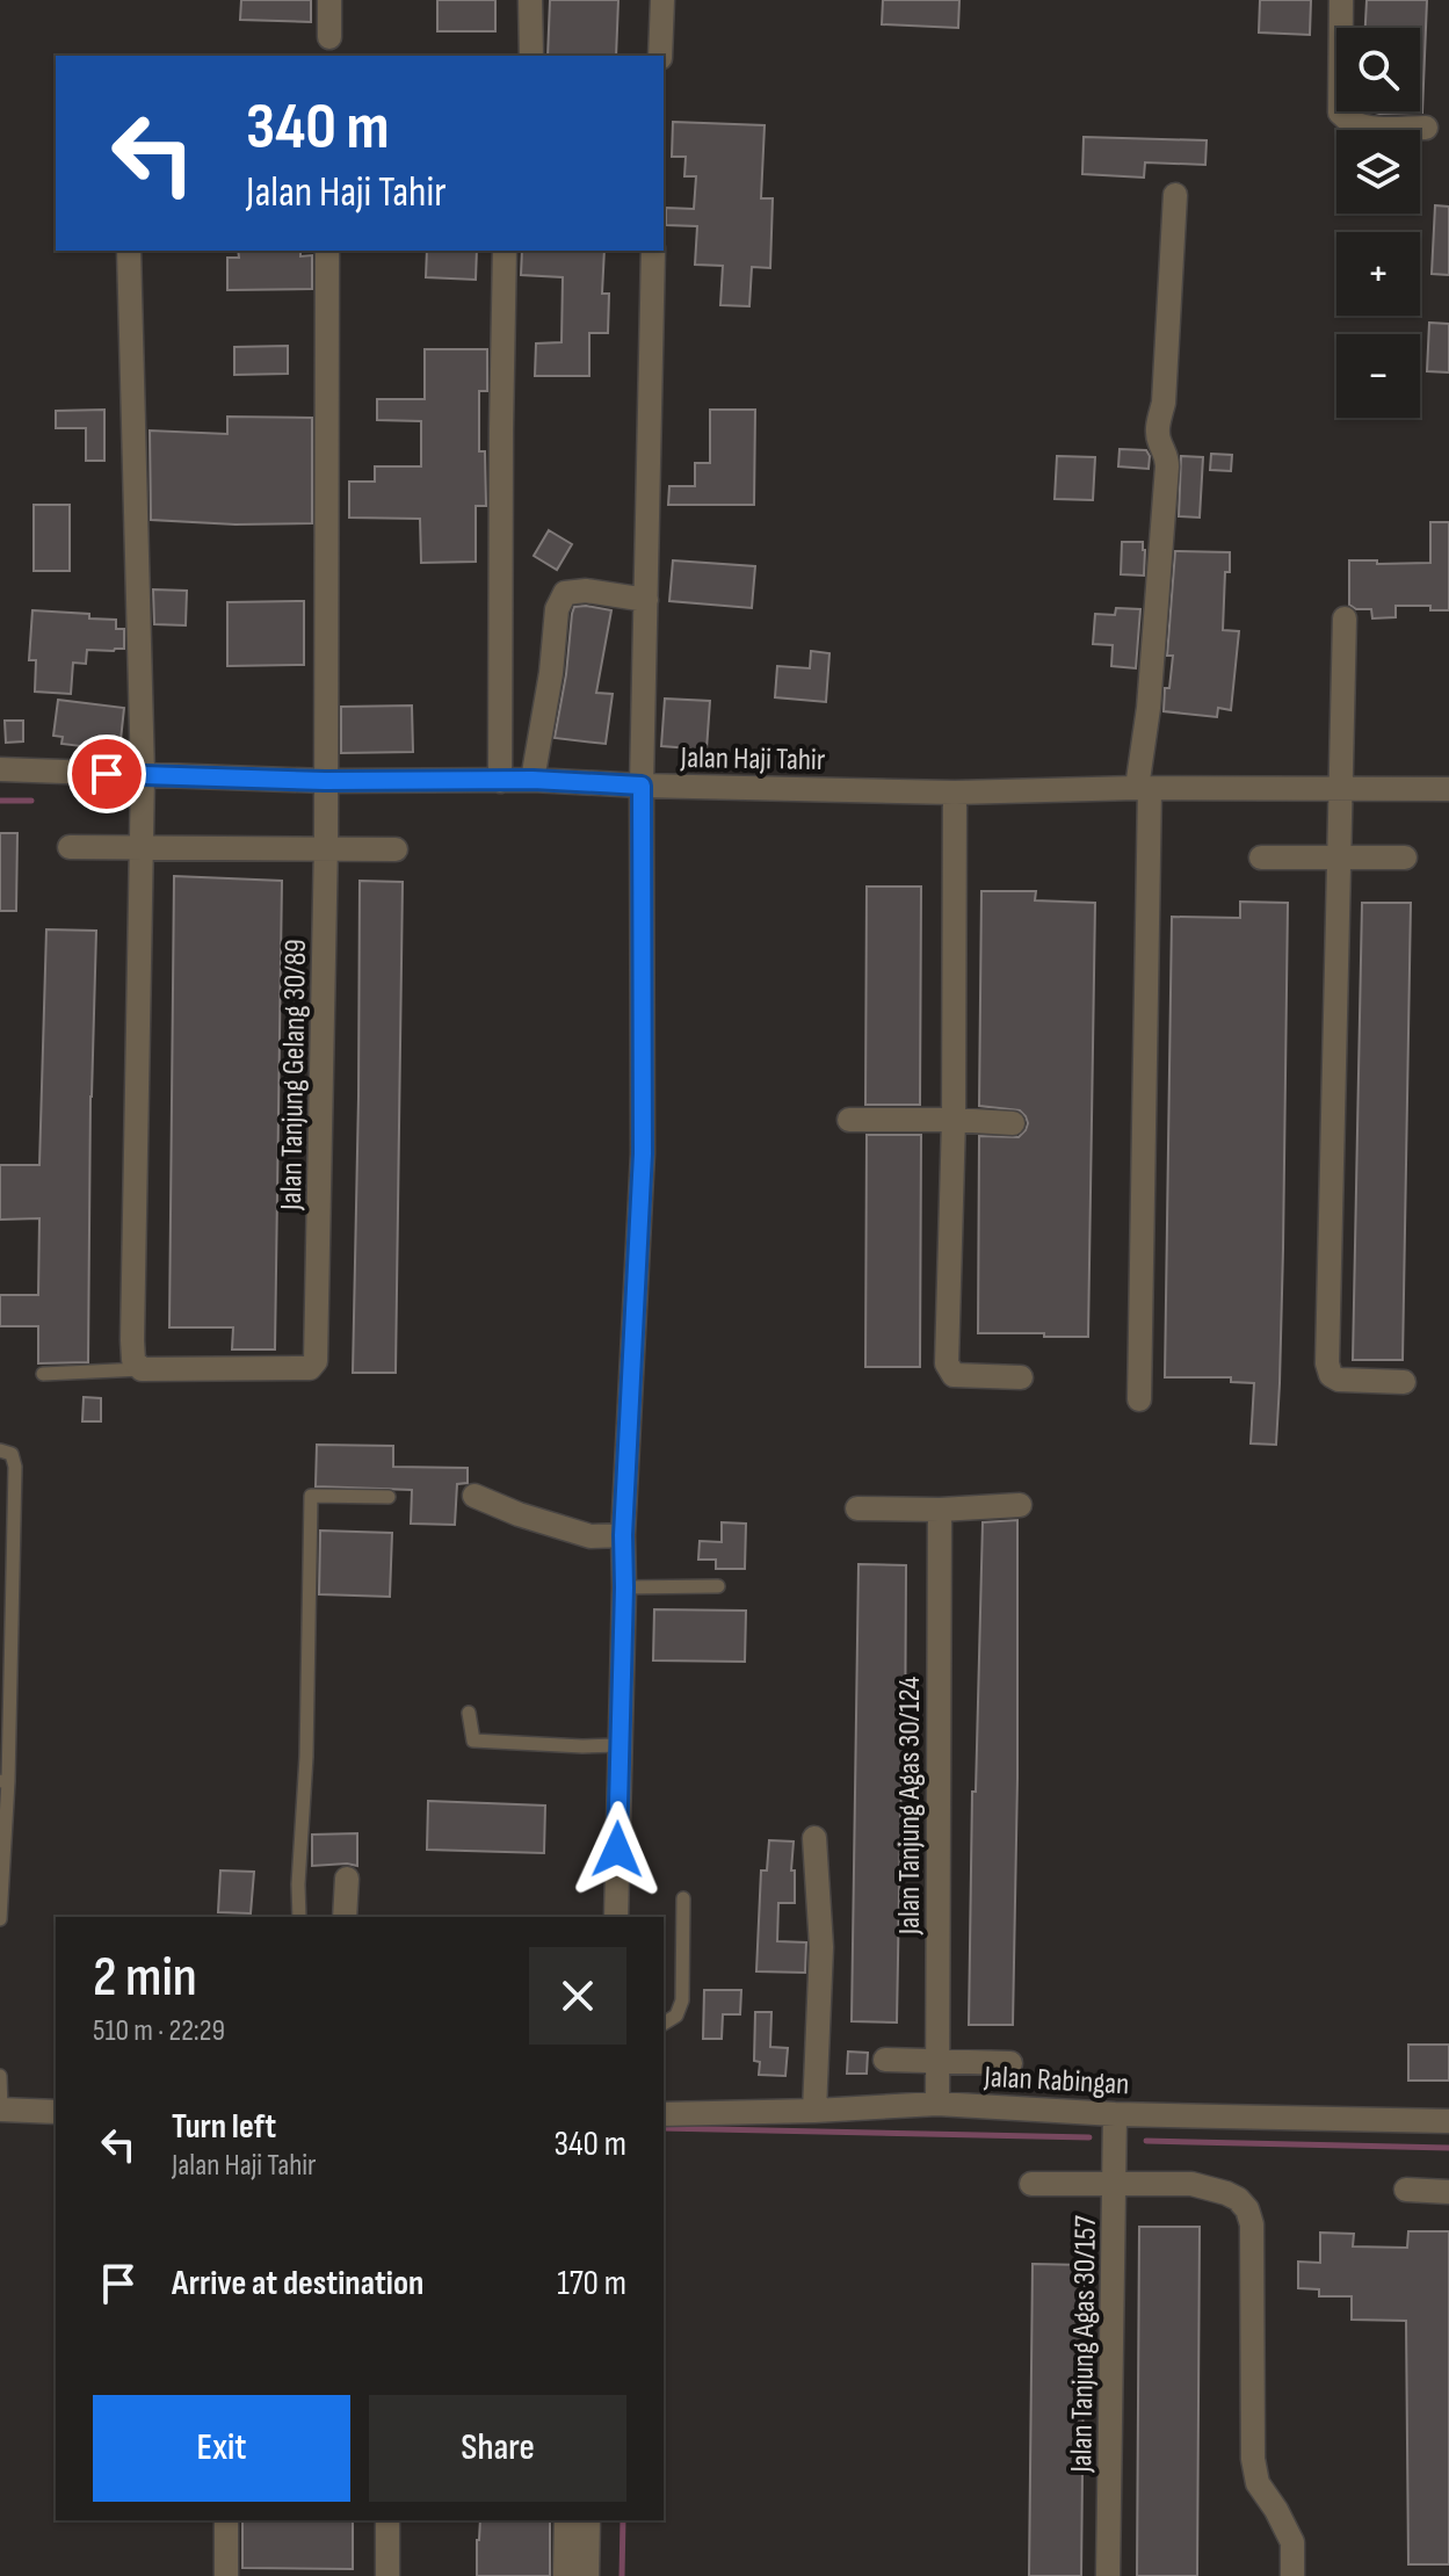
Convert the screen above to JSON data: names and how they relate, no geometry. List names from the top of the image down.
{
  "streets": {
    "street": [
      "Jalan Haji Tahir",
      "Jalan Tanjung Gelang 30/89",
      "Jalan Tanjung Agas 30/124",
      "Jalan Rabingan",
      "Jalan Tanjung Agas 30/157"
    ]
  },
  "crossings": [
    ["Jalan Haji Tahir", "Jalan Tanjung Gelang 30/89"],
    ["Jalan Tanjung Agas 30/124", "Jalan Rabingan"],
    ["Jalan Rabingan", "Jalan Tanjung Agas 30/157"]
  ],
  "page": {
    "map_buttons": ["+", "−"],
    "turn": ["340 m", "Jalan Haji Tahir"],
    "heading": ["2 min", "510 m · 22:29"],
    "list": [
      {
        "name": "Turn left",
        "note": "Jalan Haji Tahir",
        "value": "340 m"
      },
      {
        "name": "Arrive at destination",
        "value": "170 m"
      }
    ],
    "buttons": ["Exit", "Share"]
  }
}
